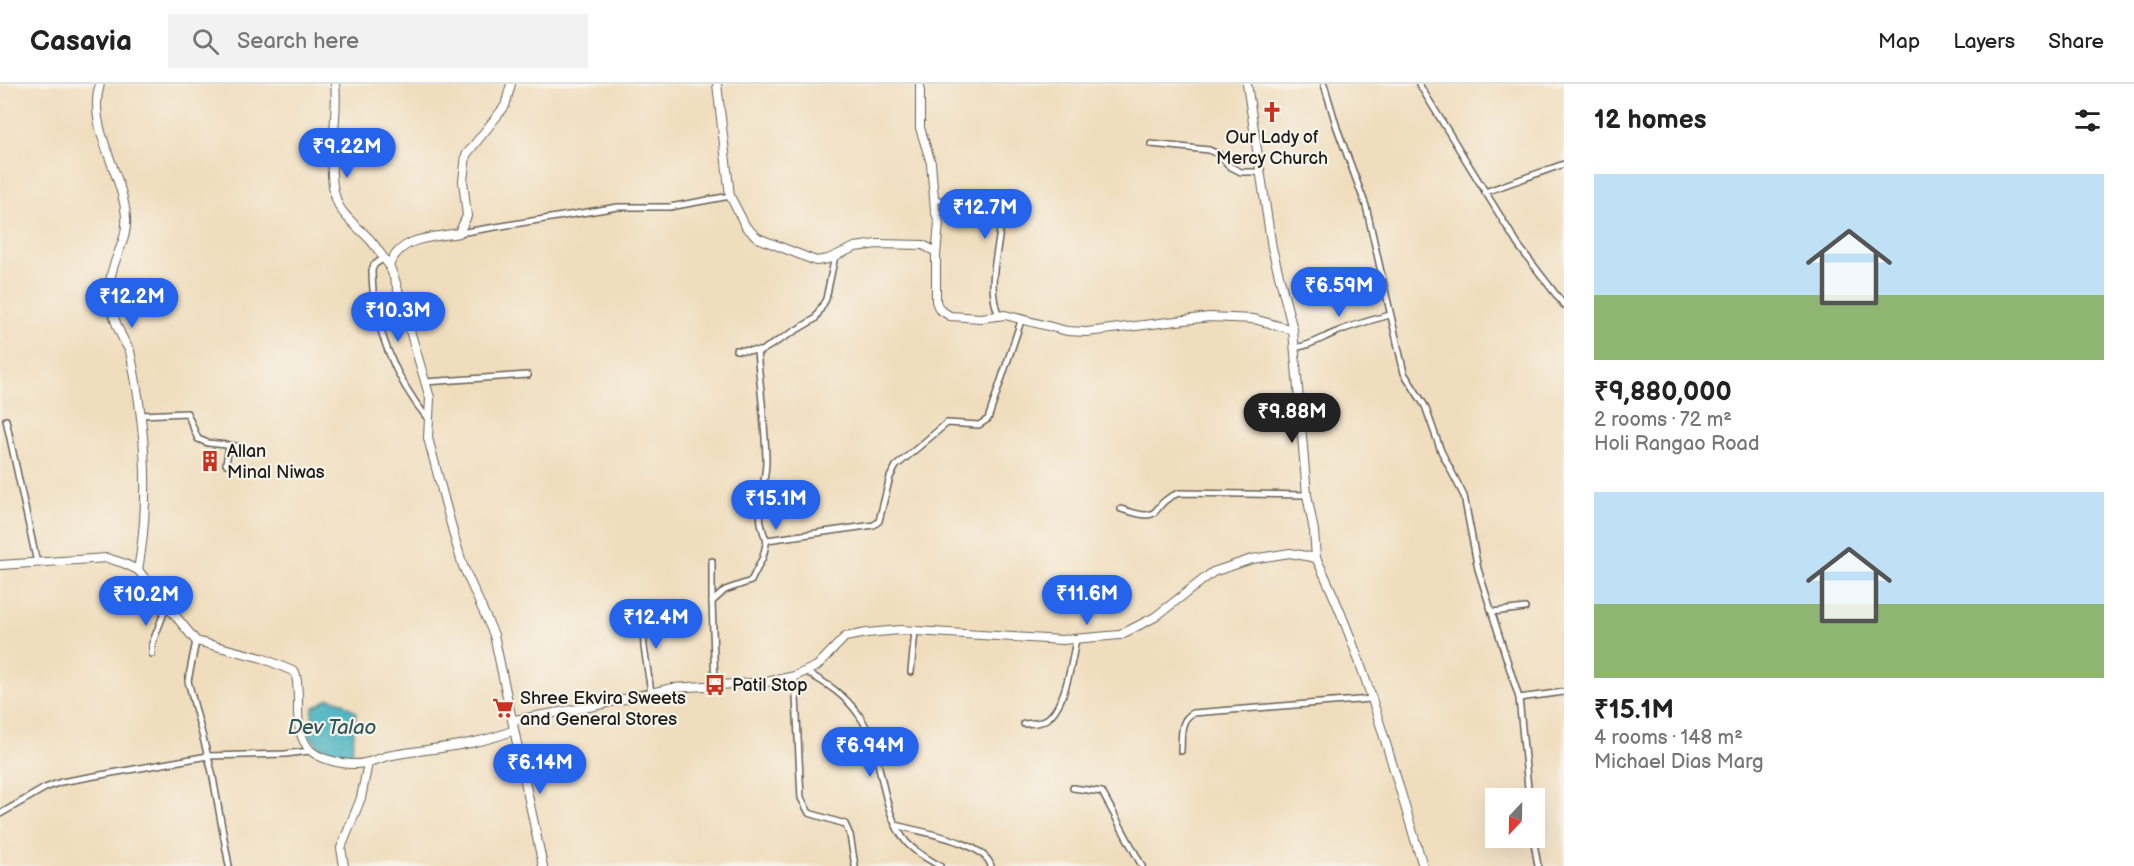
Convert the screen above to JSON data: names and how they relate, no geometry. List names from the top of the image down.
{
  "water": ["Dev Talao"],
  "places": {
    "church": ["Our Lady of Mercy Church"],
    "building": ["Allan Minal Niwas"],
    "bus stop": ["Patil Stop"],
    "supermarket": ["Shree Ekvira Sweets and General Stores"]
  },
  "north": "bottom",
  "page": {
    "header": "Casavia",
    "search": "Search here",
    "nav": ["Map", "Layers", "Share"],
    "heading": "12 homes",
    "price": [
      "₹9.22M",
      "₹12.7M",
      "₹6.59M",
      "₹12.2M",
      "₹10.3M",
      "₹9.88M",
      "₹15.1M",
      "₹11.6M",
      "₹10.2M",
      "₹12.4M",
      "₹6.94M",
      "₹6.14M"
    ],
    "list": [
      {
        "name": "₹9,880,000",
        "note": "2 rooms · 72 m² · Holi Rangao Road"
      },
      {
        "name": "₹15.1M",
        "note": "4 rooms · 148 m² · Michael Dias Marg"
      }
    ]
  }
}
